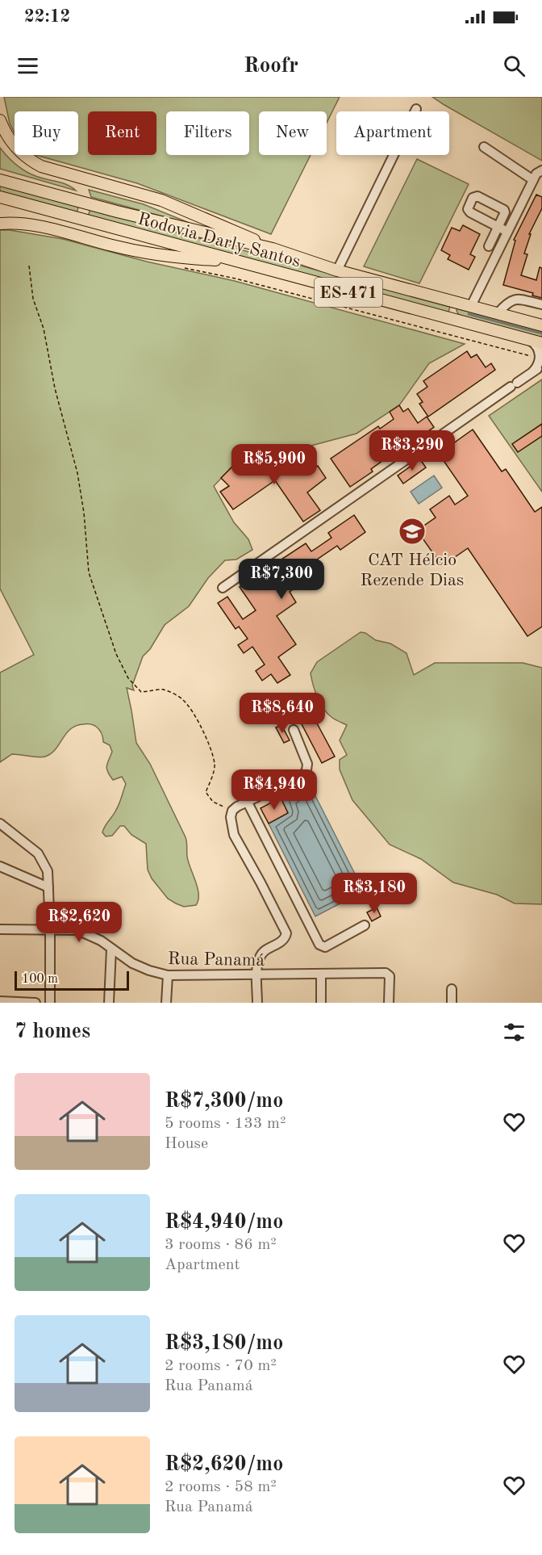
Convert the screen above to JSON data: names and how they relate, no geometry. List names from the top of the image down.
{
  "streets": {
    "main road": ["Rodovia Darly Santos", "ES-471"],
    "street": ["Rua Panamá"]
  },
  "places": {
    "school or university": ["CAT Hélcio Rezende Dias"]
  },
  "scale_bar": "100 m",
  "page": {
    "status": "22:12",
    "header": "Roofr",
    "chip": [
      "Buy",
      "Rent",
      "Filters",
      "New",
      "Apartment"
    ],
    "price": [
      "R$3,290",
      "R$5,900",
      "R$7,300",
      "R$8,640",
      "R$4,940",
      "R$3,180",
      "R$2,620"
    ],
    "scale": "100 m",
    "heading": "7 homes",
    "list": [
      {
        "name": "R$7,300/mo",
        "note": "5 rooms · 133 m² · House"
      },
      {
        "name": "R$4,940/mo",
        "note": "3 rooms · 86 m² · Apartment"
      },
      {
        "name": "R$3,180/mo",
        "note": "2 rooms · 70 m² · Rua Panamá"
      },
      {
        "name": "R$2,620/mo",
        "note": "2 rooms · 58 m² · Rua Panamá"
      }
    ]
  }
}
